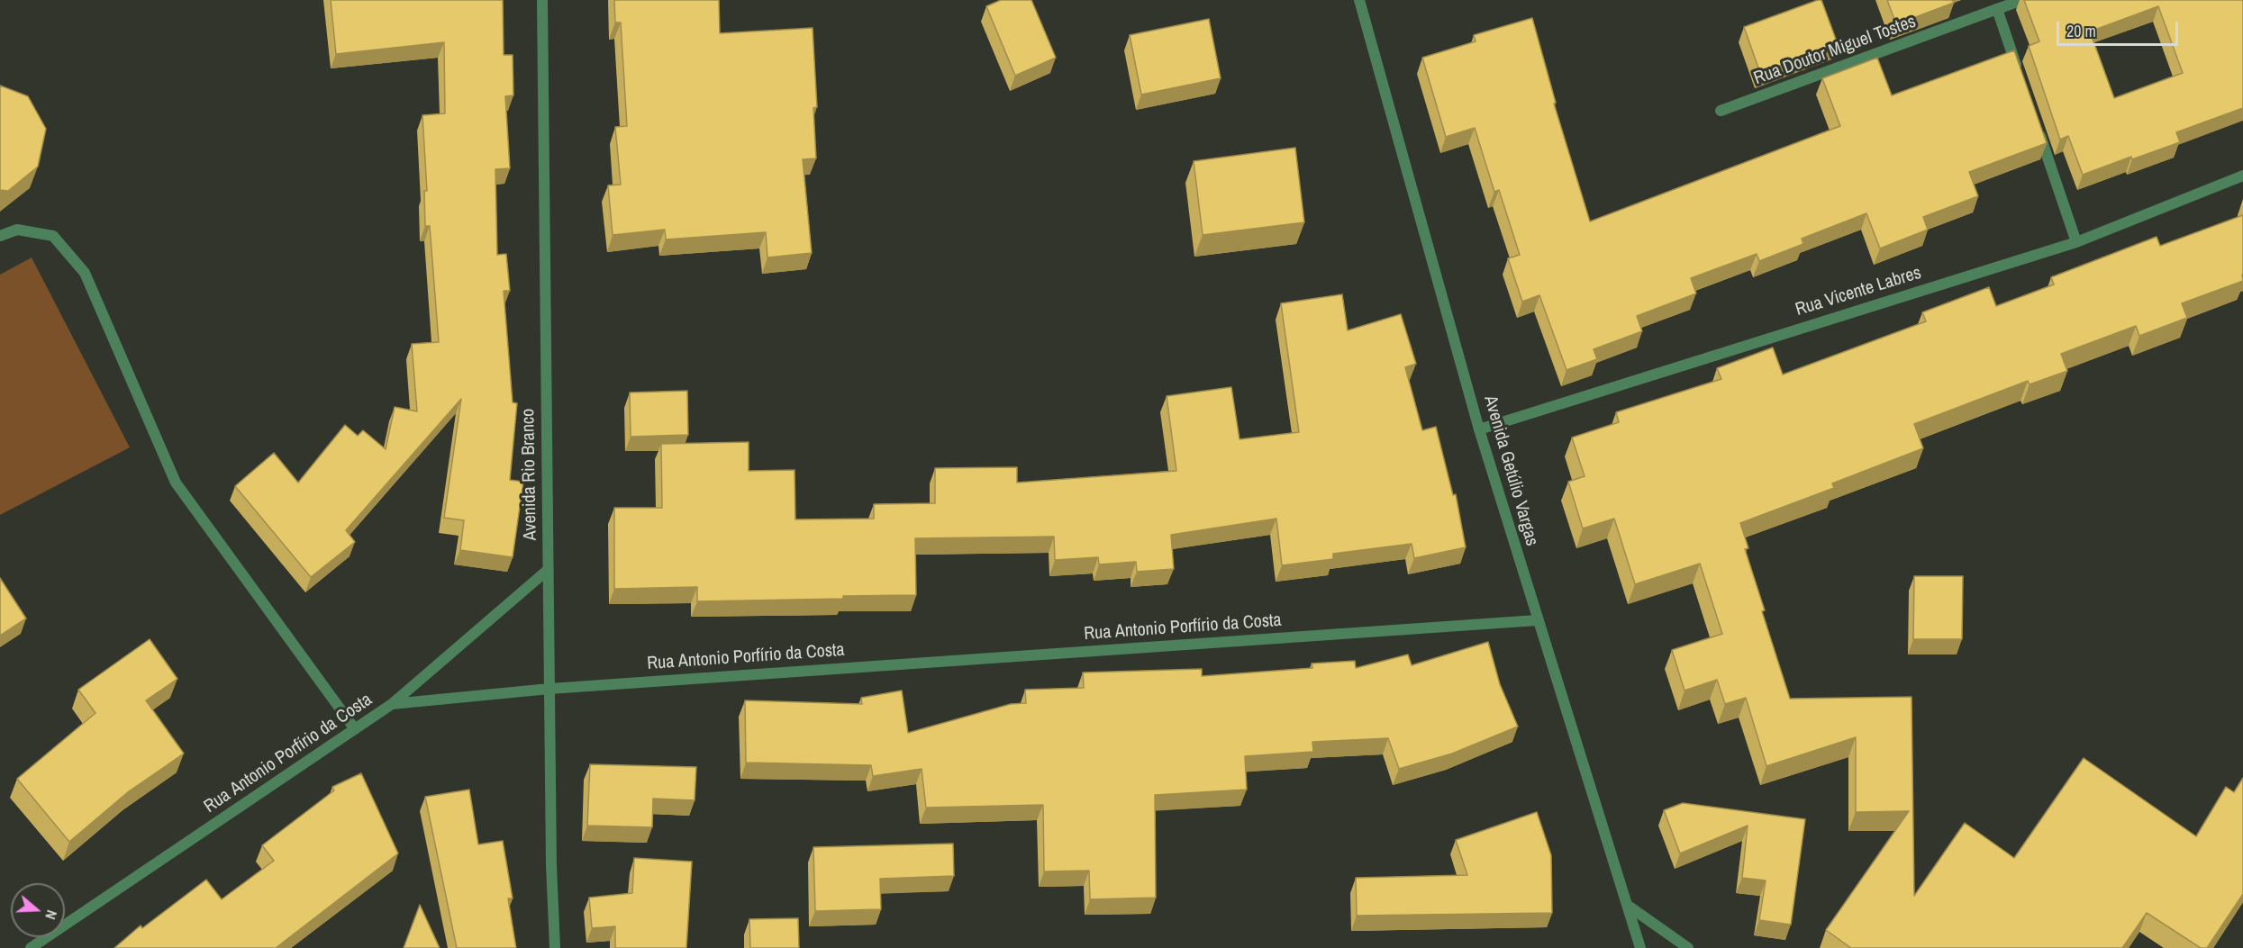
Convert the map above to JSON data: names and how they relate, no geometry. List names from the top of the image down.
{
  "streets": {
    "street": [
      "Rua Doutor Miguel Tostes",
      "Rua Vicente Labres",
      "Avenida Getúlio Vargas",
      "Avenida Rio Branco",
      "Rua Antonio Porfírio da Costa"
    ]
  },
  "crossings": [
    ["Rua Vicente Labres", "Avenida Getúlio Vargas"],
    ["Avenida Getúlio Vargas", "Rua Antonio Porfírio da Costa"],
    ["Avenida Rio Branco", "Rua Antonio Porfírio da Costa"]
  ],
  "scale_bar": "20 m",
  "north": "right"
}
